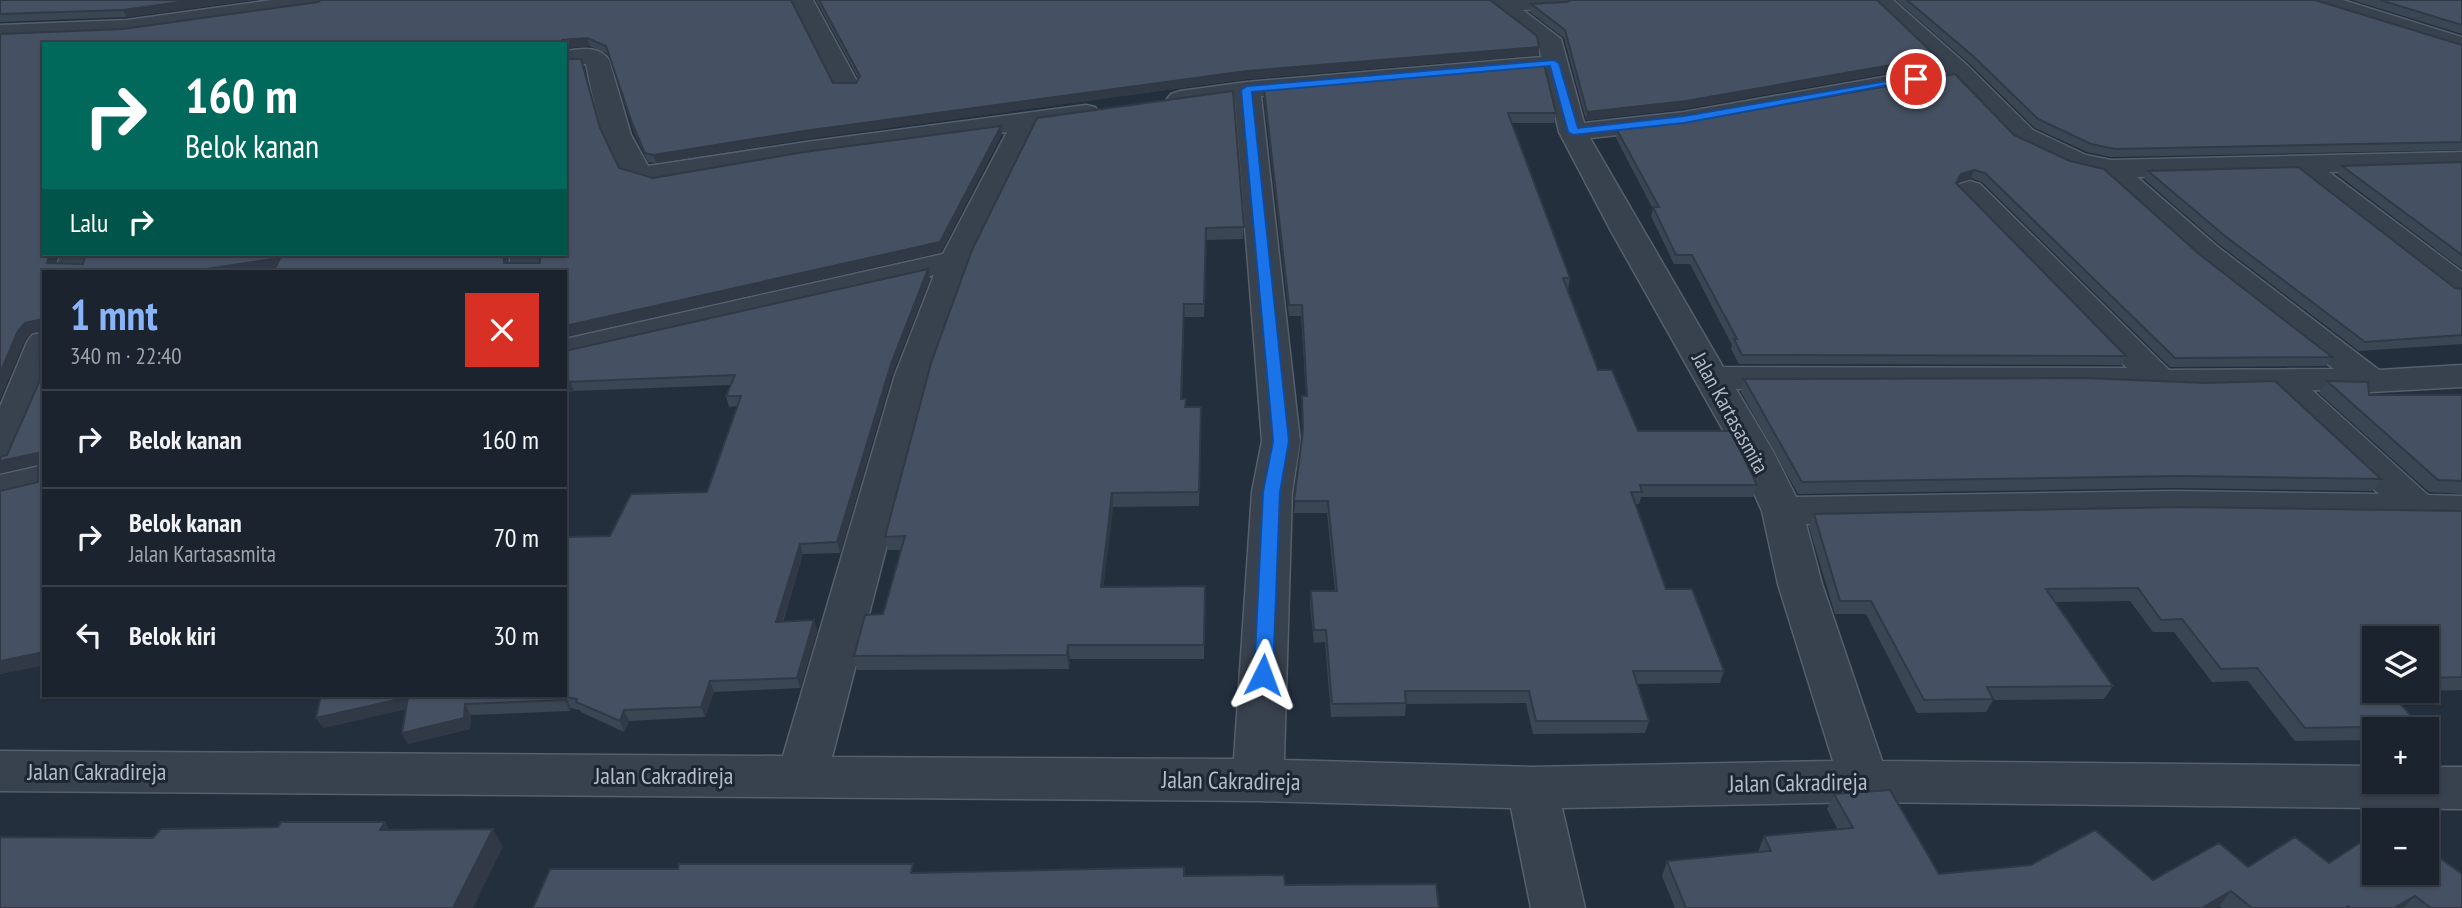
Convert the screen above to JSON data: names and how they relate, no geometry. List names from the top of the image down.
{
  "streets": {
    "street": ["Jalan Kartasasmita", "Jalan Cakradireja"]
  },
  "crossings": [
    ["Jalan Kartasasmita", "Jalan Cakradireja"]
  ],
  "page": {
    "turn": ["160 m", "Belok kanan"],
    "then": "Lalu",
    "heading": ["1 mnt", "340 m · 22:40"],
    "list": [
      {
        "name": "Belok kanan",
        "value": "160 m"
      },
      {
        "name": "Belok kanan",
        "note": "Jalan Kartasasmita",
        "value": "70 m"
      },
      {
        "name": "Belok kiri",
        "value": "30 m"
      }
    ],
    "map_buttons": ["+", "−"]
  }
}
